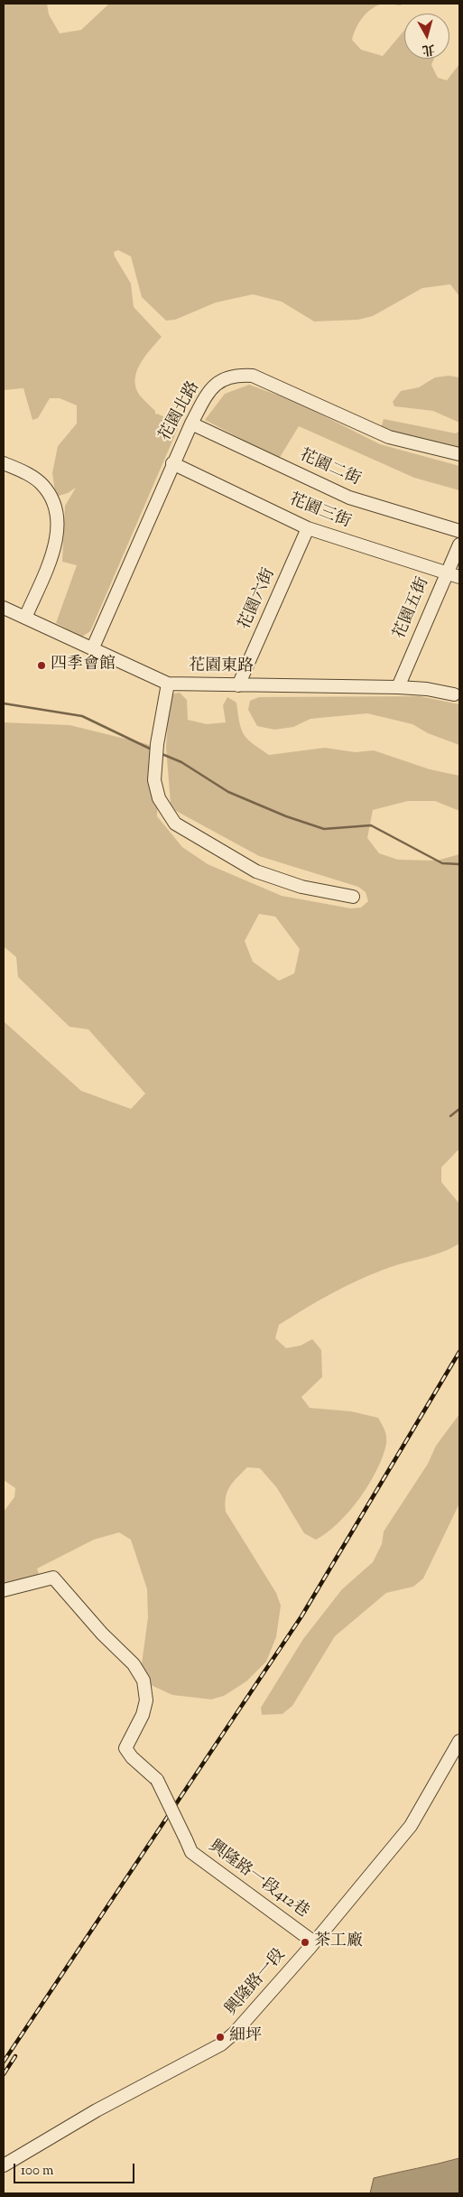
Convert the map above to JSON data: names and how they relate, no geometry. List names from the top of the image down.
{
  "streets": {
    "street": [
      "花園北路",
      "花園二街",
      "花園三街",
      "花園六街",
      "花園五街",
      "花園東路",
      "興隆路一段412巷",
      "興隆路一段"
    ]
  },
  "crossings": [
    ["花園北路", "花園二街"],
    ["花園北路", "花園三街"],
    ["花園北路", "花園東路"],
    ["花園三街", "花園六街"],
    ["花園三街", "花園五街"],
    ["花園六街", "花園東路"],
    ["花園五街", "花園東路"],
    ["興隆路一段412巷", "興隆路一段"]
  ],
  "places": ["四季會館", "茶工廠", "細坪"],
  "scale_bar": "100 m",
  "north": "bottom"
}
